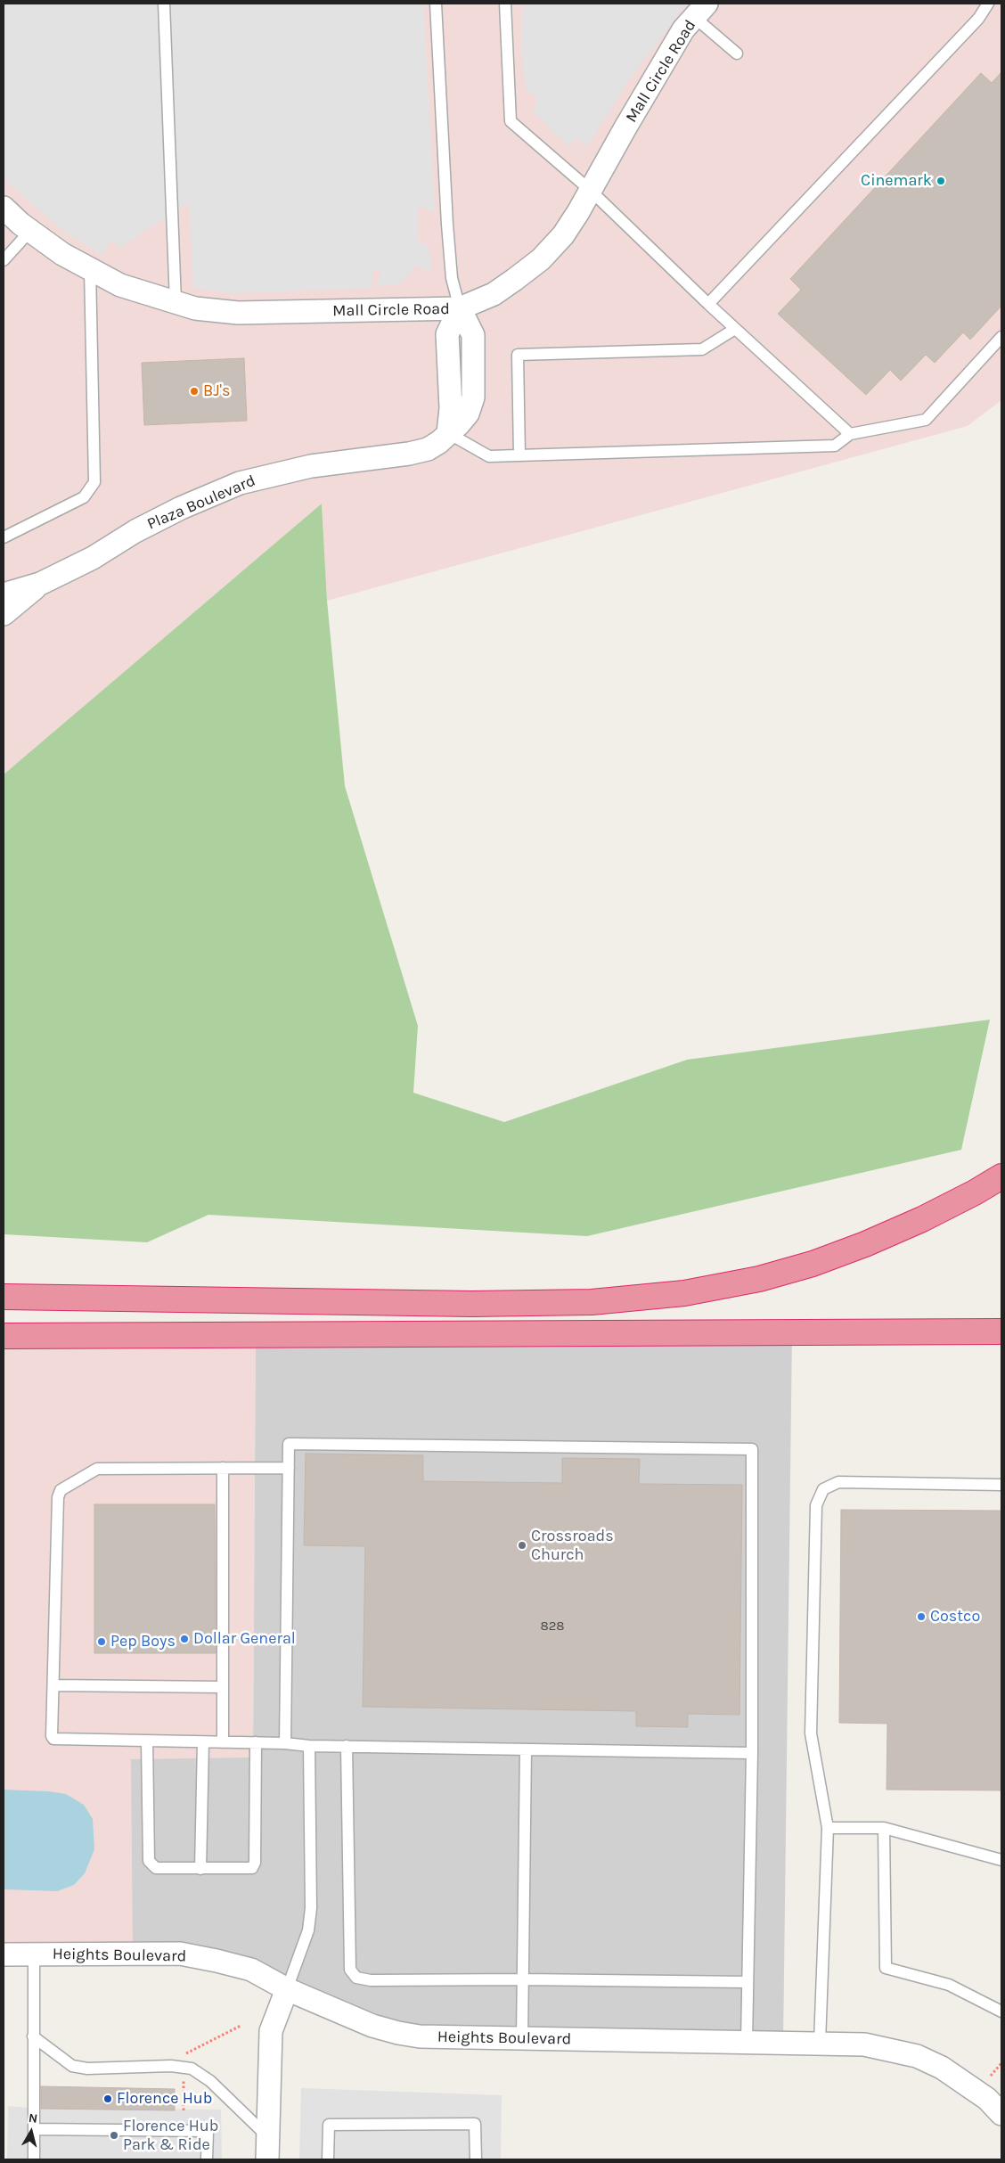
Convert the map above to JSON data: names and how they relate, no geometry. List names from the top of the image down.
{
  "streets": {
    "street": ["Mall Circle Road", "Plaza Boulevard", "Heights Boulevard"]
  },
  "places": [
    "Cinemark",
    "BJ's",
    "Crossroads Church",
    "Costco",
    "Dollar General",
    "Pep Boys",
    "Florence Hub",
    "Florence Hub Park & Ride"
  ],
  "house_numbers": ["828"],
  "north": "top"
}
